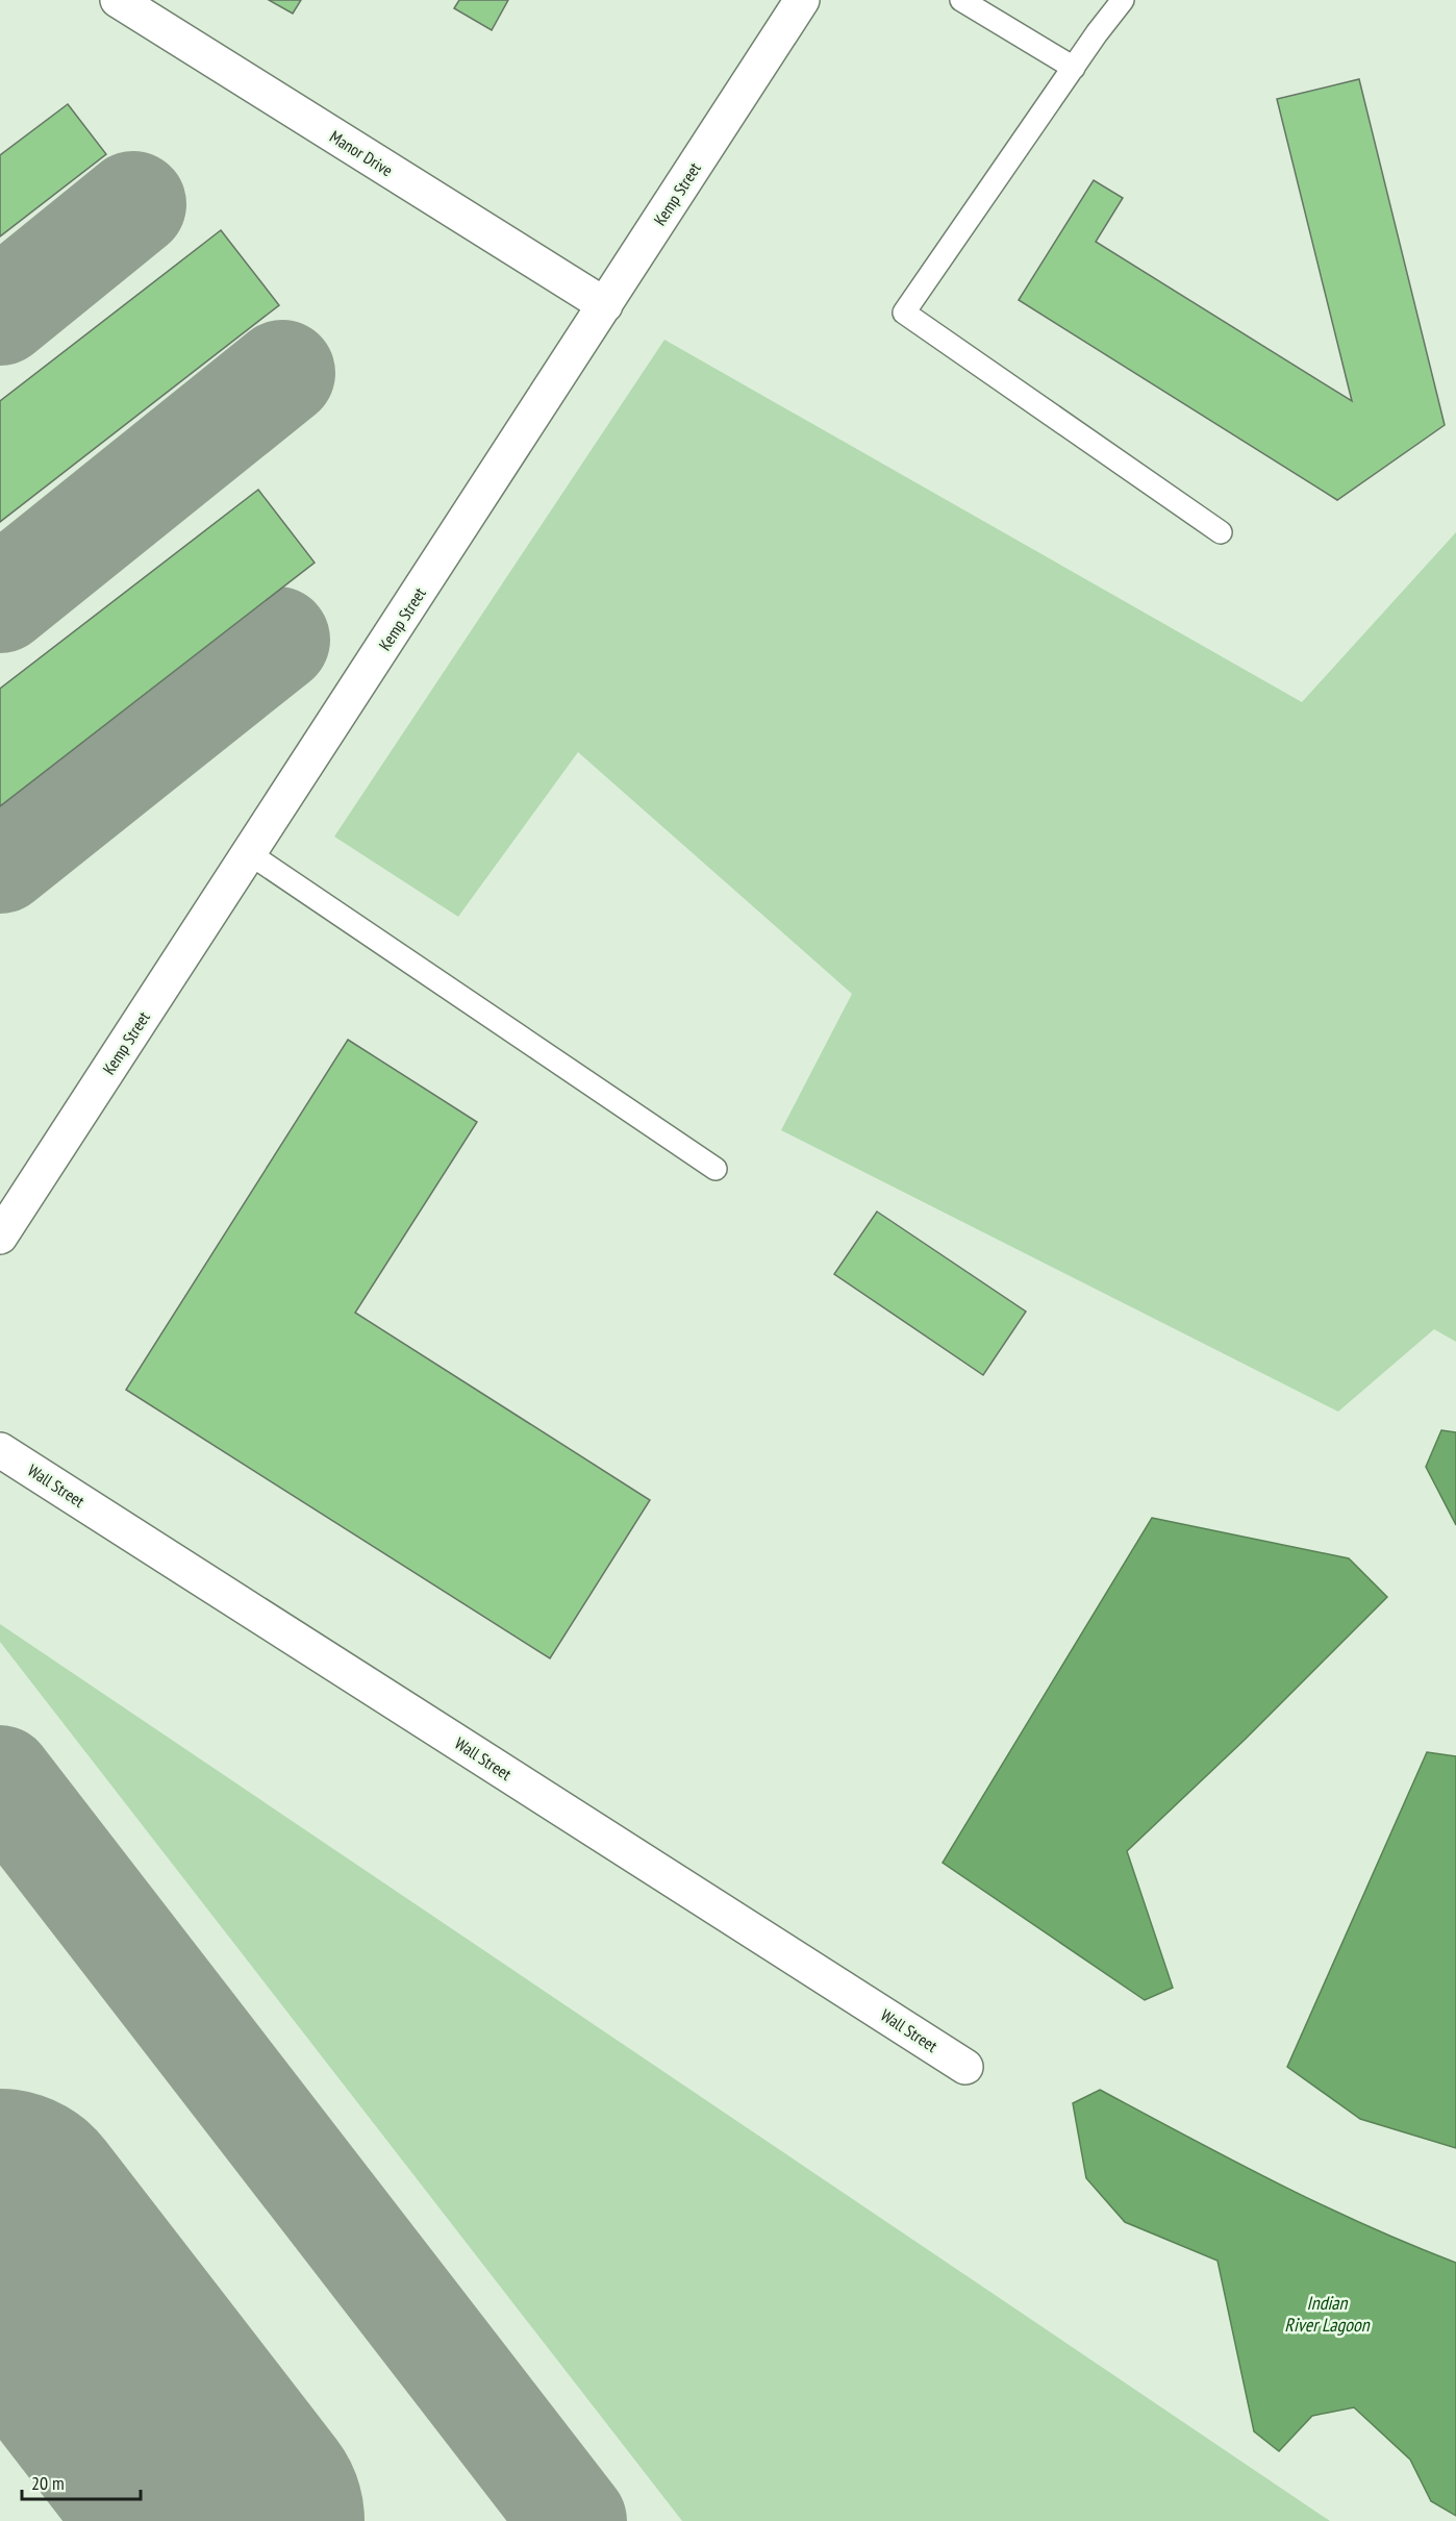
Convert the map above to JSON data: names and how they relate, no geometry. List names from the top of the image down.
{
  "streets": {
    "street": ["Manor Drive", "Kemp Street", "Wall Street"]
  },
  "crossings": [
    ["Manor Drive", "Kemp Street"]
  ],
  "water": ["Indian River Lagoon"],
  "scale_bar": "20 m"
}
